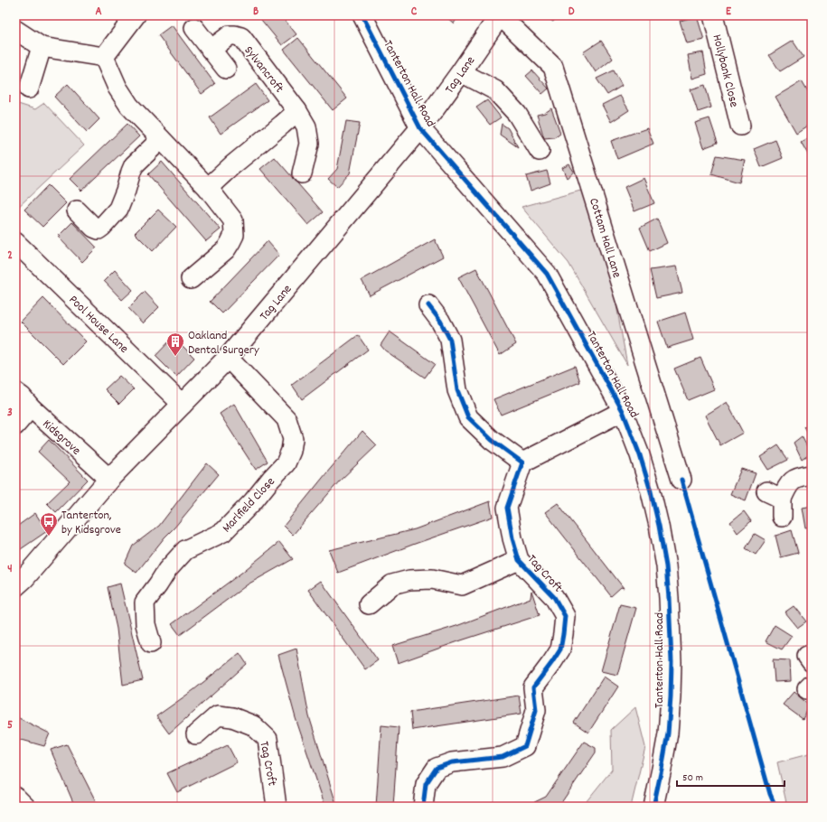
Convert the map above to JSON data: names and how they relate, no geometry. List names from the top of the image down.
{
  "streets": {
    "main road": ["Tag Lane"],
    "street": [
      "Sylvancroft",
      "Hollybank Close",
      "Tanterton Hall Road",
      "Cottam Hall Lane",
      "Pool House Lane",
      "Kidsgrove",
      "Marlfield Close",
      "Tag Croft"
    ]
  },
  "crossings": [
    ["Tag Lane", "Tanterton Hall Road"],
    ["Tag Lane", "Cottam Hall Lane"],
    ["Tag Lane", "Pool House Lane"],
    ["Tag Lane", "Kidsgrove"],
    ["Tag Lane", "Marlfield Close"]
  ],
  "places": {
    "building": ["Oakland Dental Surgery"],
    "bus stop": ["Tanterton, by Kidsgrove"]
  },
  "scale_bar": "50 m",
  "grid": {
    "columns": [
      "A",
      "B",
      "C",
      "D",
      "E"
    ],
    "rows": [
      "1",
      "2",
      "3",
      "4",
      "5"
    ]
  }
}
